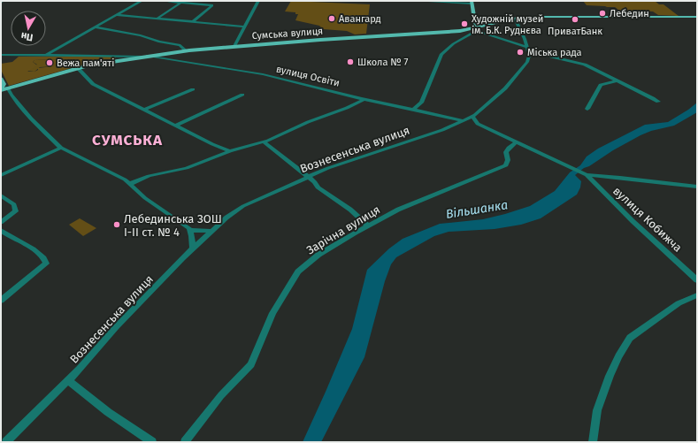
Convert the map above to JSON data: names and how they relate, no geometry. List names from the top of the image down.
{
  "streets": {
    "main road": ["Сумська вулиця"],
    "street": [
      "вулиця Освіти",
      "Вознесенська вулиця",
      "вулиця Кобижча",
      "Зарічна вулиця"
    ]
  },
  "crossings": [
    ["Сумська вулиця", "вулиця Освіти"],
    ["вулиця Освіти", "Вознесенська вулиця"]
  ],
  "districts": ["СУМСЬКА"],
  "water": ["Вільшанка"],
  "places": [
    "Лебедин",
    "Авангард",
    "ПриватБанк",
    "Художній музей ім. Б.К. Руднєва",
    "Міська рада",
    "Школа № 7",
    "Вежа пам'яті",
    "Лебединська ЗОШ І-ІІ ст. № 4"
  ],
  "north": "bottom"
}
